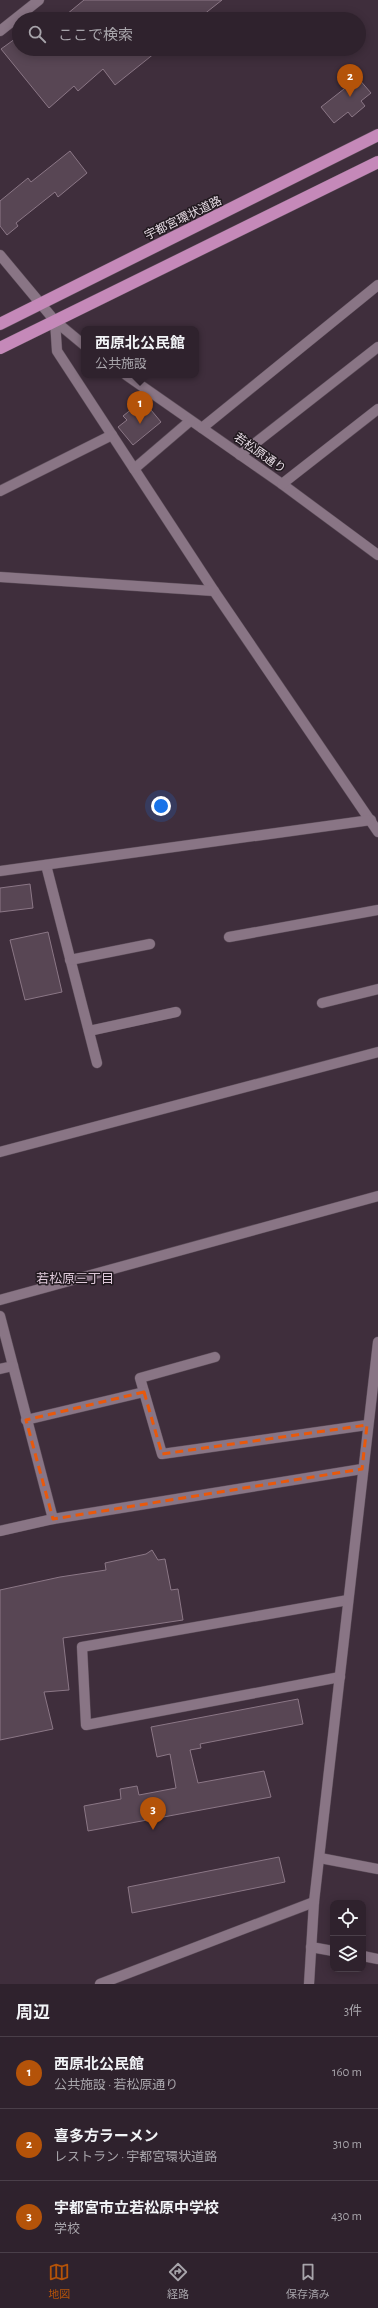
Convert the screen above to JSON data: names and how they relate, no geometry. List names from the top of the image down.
{
  "streets": {
    "highway": ["宇都宮環状道路"],
    "street": ["若松原通り"]
  },
  "districts": ["若松原三丁目"],
  "page": {
    "search": "ここで検索",
    "pins": ["2", "1", "3"],
    "popup": ["西原北公民館", "公共施設"],
    "heading": ["周辺", "3件"],
    "list": [
      {
        "mark": "1",
        "name": "西原北公民館",
        "note": "公共施設 · 若松原通り",
        "value": "160 m"
      },
      {
        "mark": "2",
        "name": "喜多方ラーメン",
        "note": "レストラン · 宇都宮環状道路",
        "value": "310 m"
      },
      {
        "mark": "3",
        "name": "宇都宮市立若松原中学校",
        "note": "学校",
        "value": "430 m"
      }
    ],
    "nav": ["地図", "経路", "保存済み"]
  }
}
